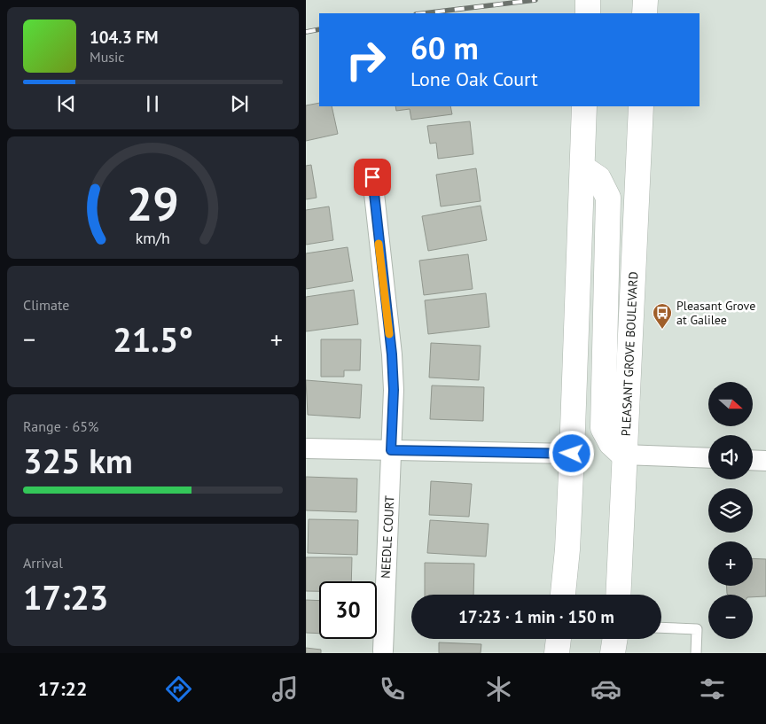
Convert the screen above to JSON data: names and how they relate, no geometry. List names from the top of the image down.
{
  "streets": {
    "main road": ["PLEASANT GROVE BOULEVARD"],
    "street": ["NEEDLE COURT"]
  },
  "places": {
    "bus stop": ["Pleasant Grove at Galilee"]
  },
  "north": "right",
  "page": {
    "turn": ["60 m", "Lone Oak Court"],
    "song": ["104.3 FM", "Music"],
    "tile": [
      "Climate",
      ["Range · 65%", "325 km"],
      ["Arrival", "17:23"]
    ],
    "heat": ["−", "21.5°", "+"],
    "map_buttons": ["+", "−"],
    "limit": "30",
    "trip": "17:23 · 1 min · 150 m",
    "tabs": "17:22",
    "gauge": ["29", "km/h"]
  }
}
